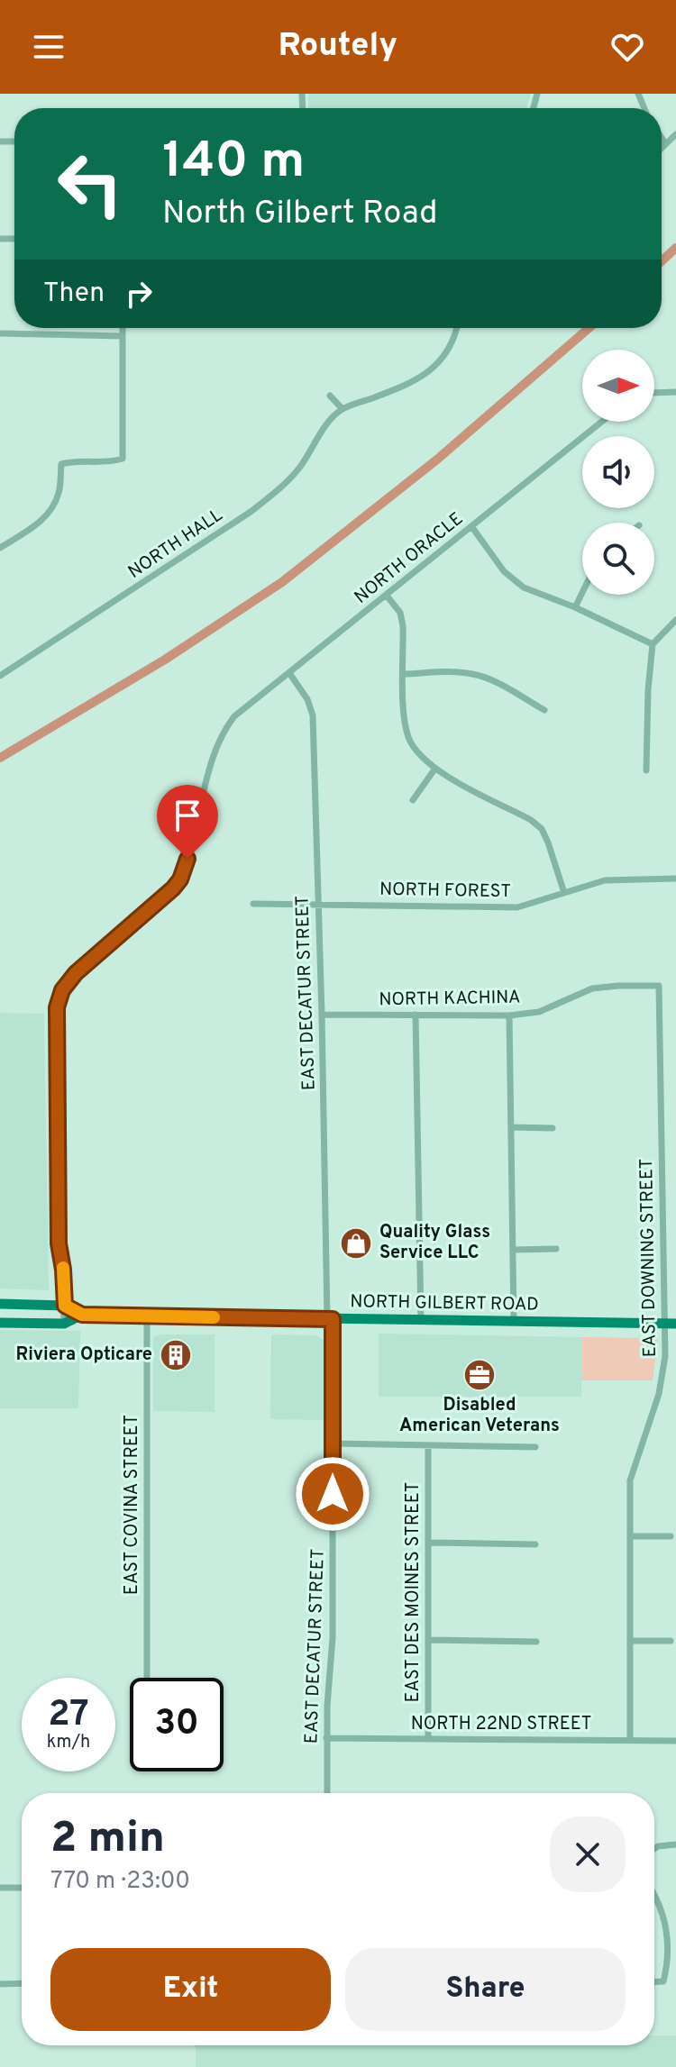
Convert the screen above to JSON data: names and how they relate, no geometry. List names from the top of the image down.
{
  "streets": {
    "main road": ["NORTH GILBERT ROAD"],
    "street": [
      "NORTH HALL",
      "NORTH ORACLE",
      "NORTH FOREST",
      "EAST DECATUR STREET",
      "NORTH KACHINA",
      "EAST DOWNING STREET",
      "EAST COVINA STREET",
      "EAST DES MOINES STREET",
      "NORTH 22ND STREET"
    ]
  },
  "crossings": [
    ["NORTH ORACLE", "EAST DECATUR STREET"],
    ["NORTH ORACLE", "NORTH GILBERT ROAD"],
    ["NORTH FOREST", "EAST DECATUR STREET"],
    ["EAST DECATUR STREET", "NORTH KACHINA"],
    ["EAST DECATUR STREET", "NORTH GILBERT ROAD"],
    ["EAST DECATUR STREET", "NORTH 22ND STREET"],
    ["NORTH KACHINA", "EAST DOWNING STREET"],
    ["EAST DOWNING STREET", "NORTH GILBERT ROAD"],
    ["EAST DOWNING STREET", "NORTH 22ND STREET"],
    ["NORTH GILBERT ROAD", "EAST COVINA STREET"],
    ["EAST DES MOINES STREET", "NORTH 22ND STREET"]
  ],
  "places": {
    "shop": ["Quality Glass Service LLC"],
    "building": ["Riviera Opticare"],
    "office": ["Disabled American Veterans"]
  },
  "north": "right",
  "page": {
    "header": "Routely",
    "turn": ["140 m", "North Gilbert Road"],
    "then": "Then",
    "speed": "27 km/h",
    "limit": "30",
    "heading": ["2 min", "770 m · 23:00"],
    "buttons": ["Exit", "Share"]
  }
}
